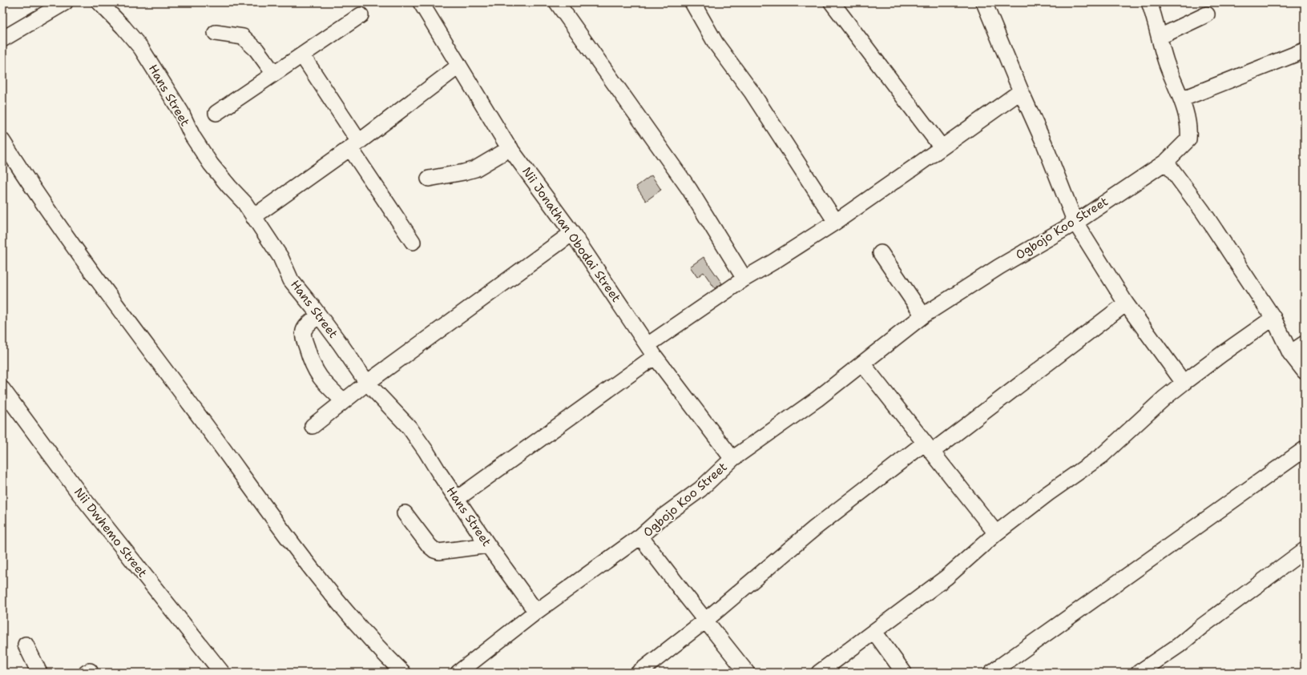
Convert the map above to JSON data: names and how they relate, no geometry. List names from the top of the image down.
{
  "streets": {
    "street": [
      "Hans Street",
      "Ogbojo Koo Street",
      "Nii Jonathan Obodai Street",
      "Nii Dwhemo Street"
    ]
  },
  "crossings": [
    ["Ogbojo Koo Street", "Nii Jonathan Obodai Street"]
  ]
}
